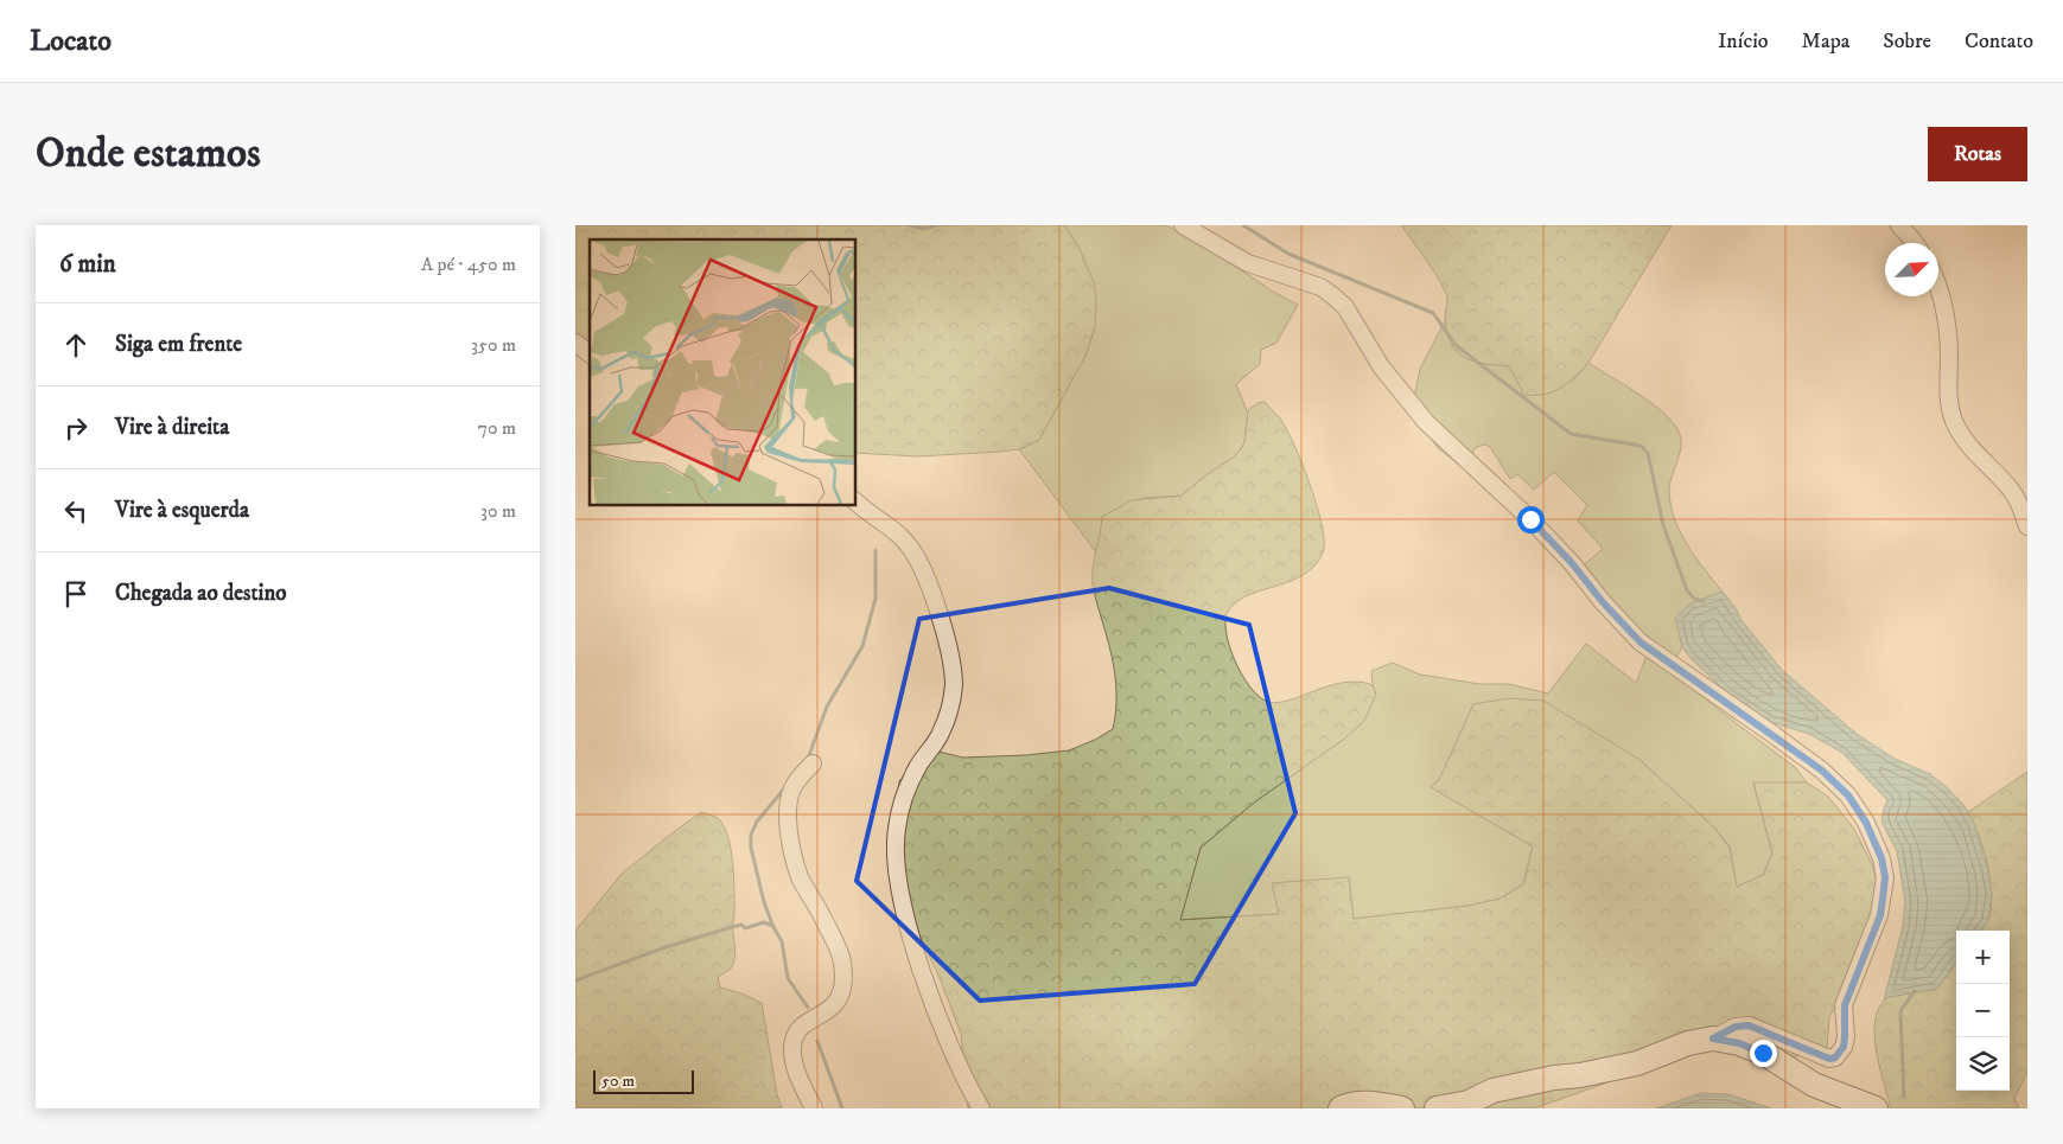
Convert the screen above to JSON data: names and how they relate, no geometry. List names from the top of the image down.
{
  "scale_bar": "50 m",
  "north": "top right",
  "page": {
    "header": "Locato",
    "nav": [
      "Início",
      "Mapa",
      "Sobre",
      "Contato"
    ],
    "buttons": "Rotas",
    "title": "Onde estamos",
    "heading": ["6 min", "A pé · 450 m"],
    "list": [
      ["Siga em frente", "350 m"],
      ["Vire à direita", "70 m"],
      ["Vire à esquerda", "30 m"],
      "Chegada ao destino"
    ],
    "map_buttons": ["+", "−"],
    "scale": "50 m"
  }
}
